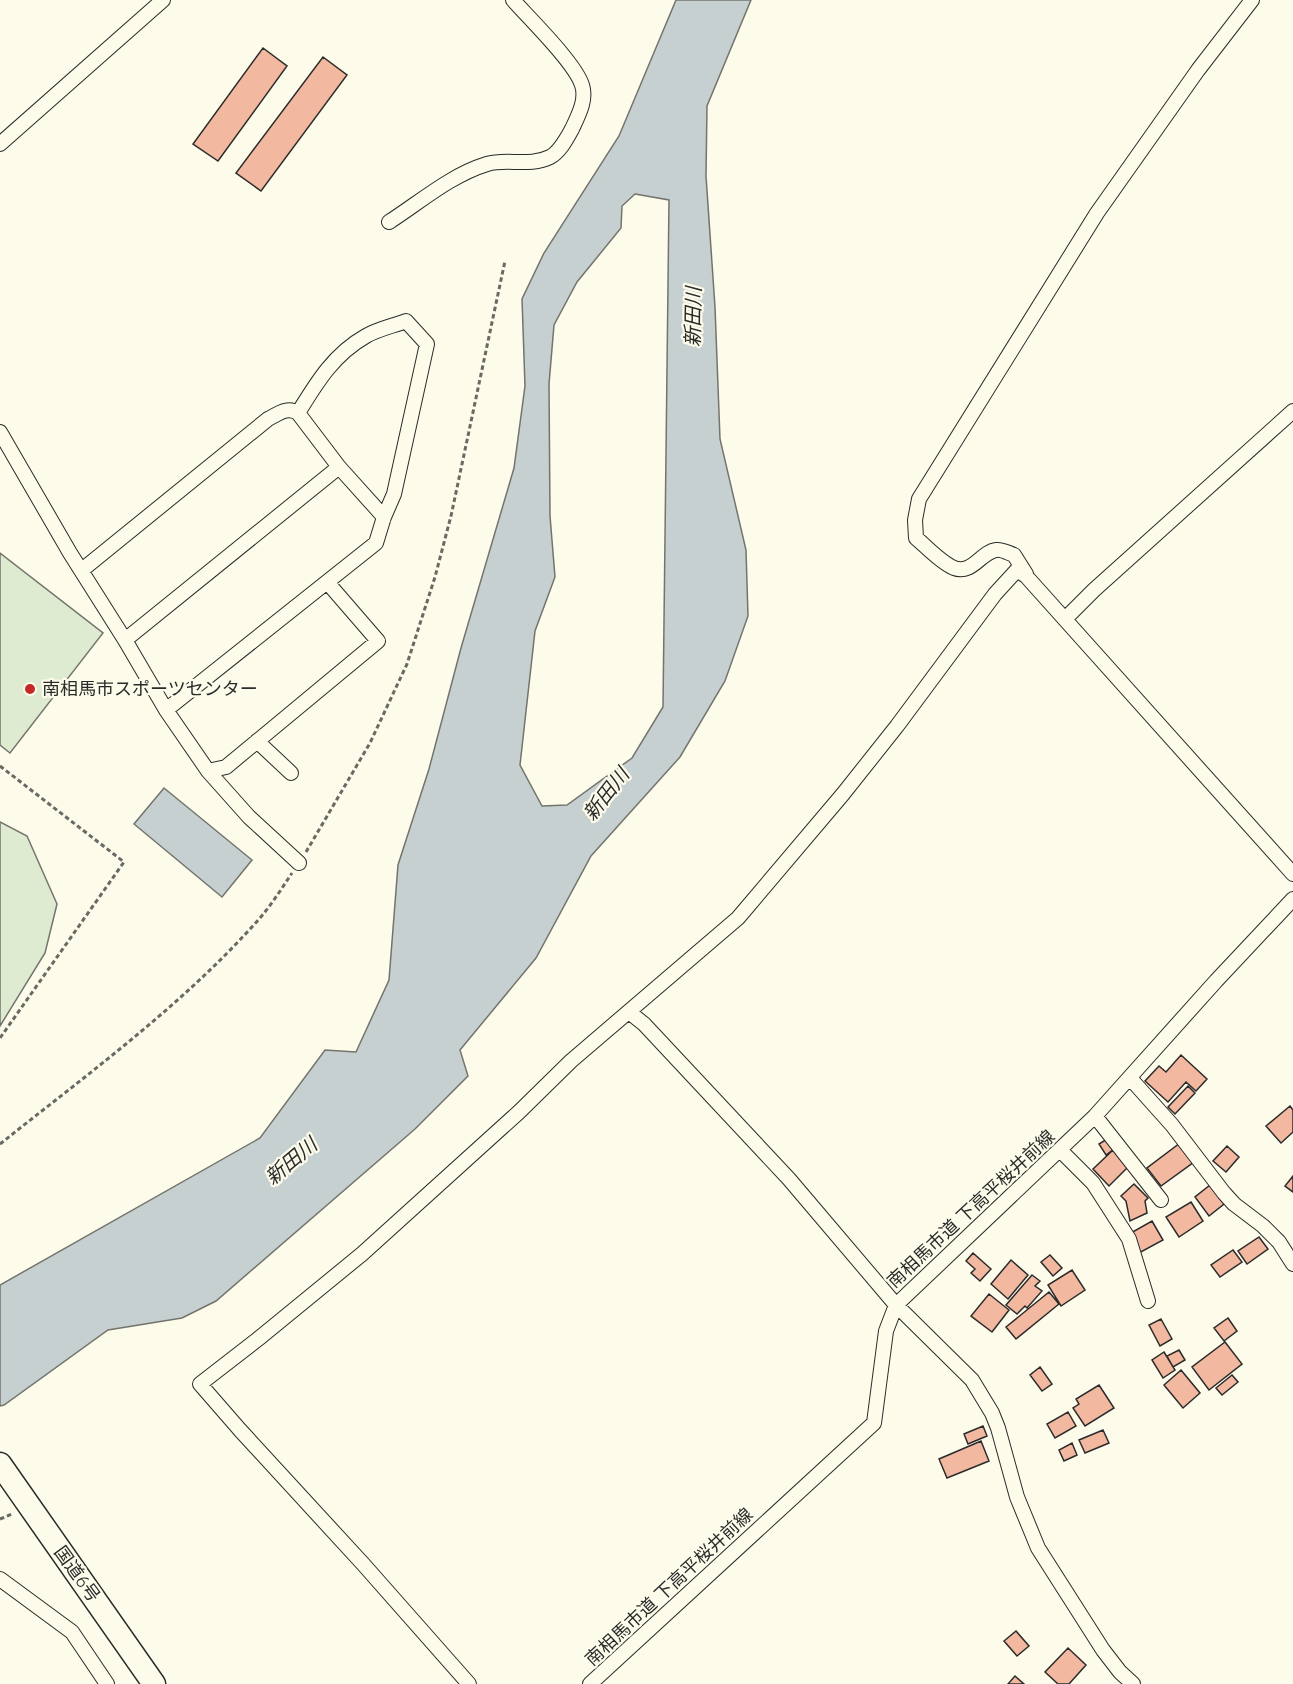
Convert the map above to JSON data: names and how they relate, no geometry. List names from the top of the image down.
{
  "streets": {
    "highway": ["国道6号"],
    "street": ["南相馬市道 下高平桜井前線"]
  },
  "water": ["新田川"],
  "places": ["南相馬市スポーツセンター"]
}
